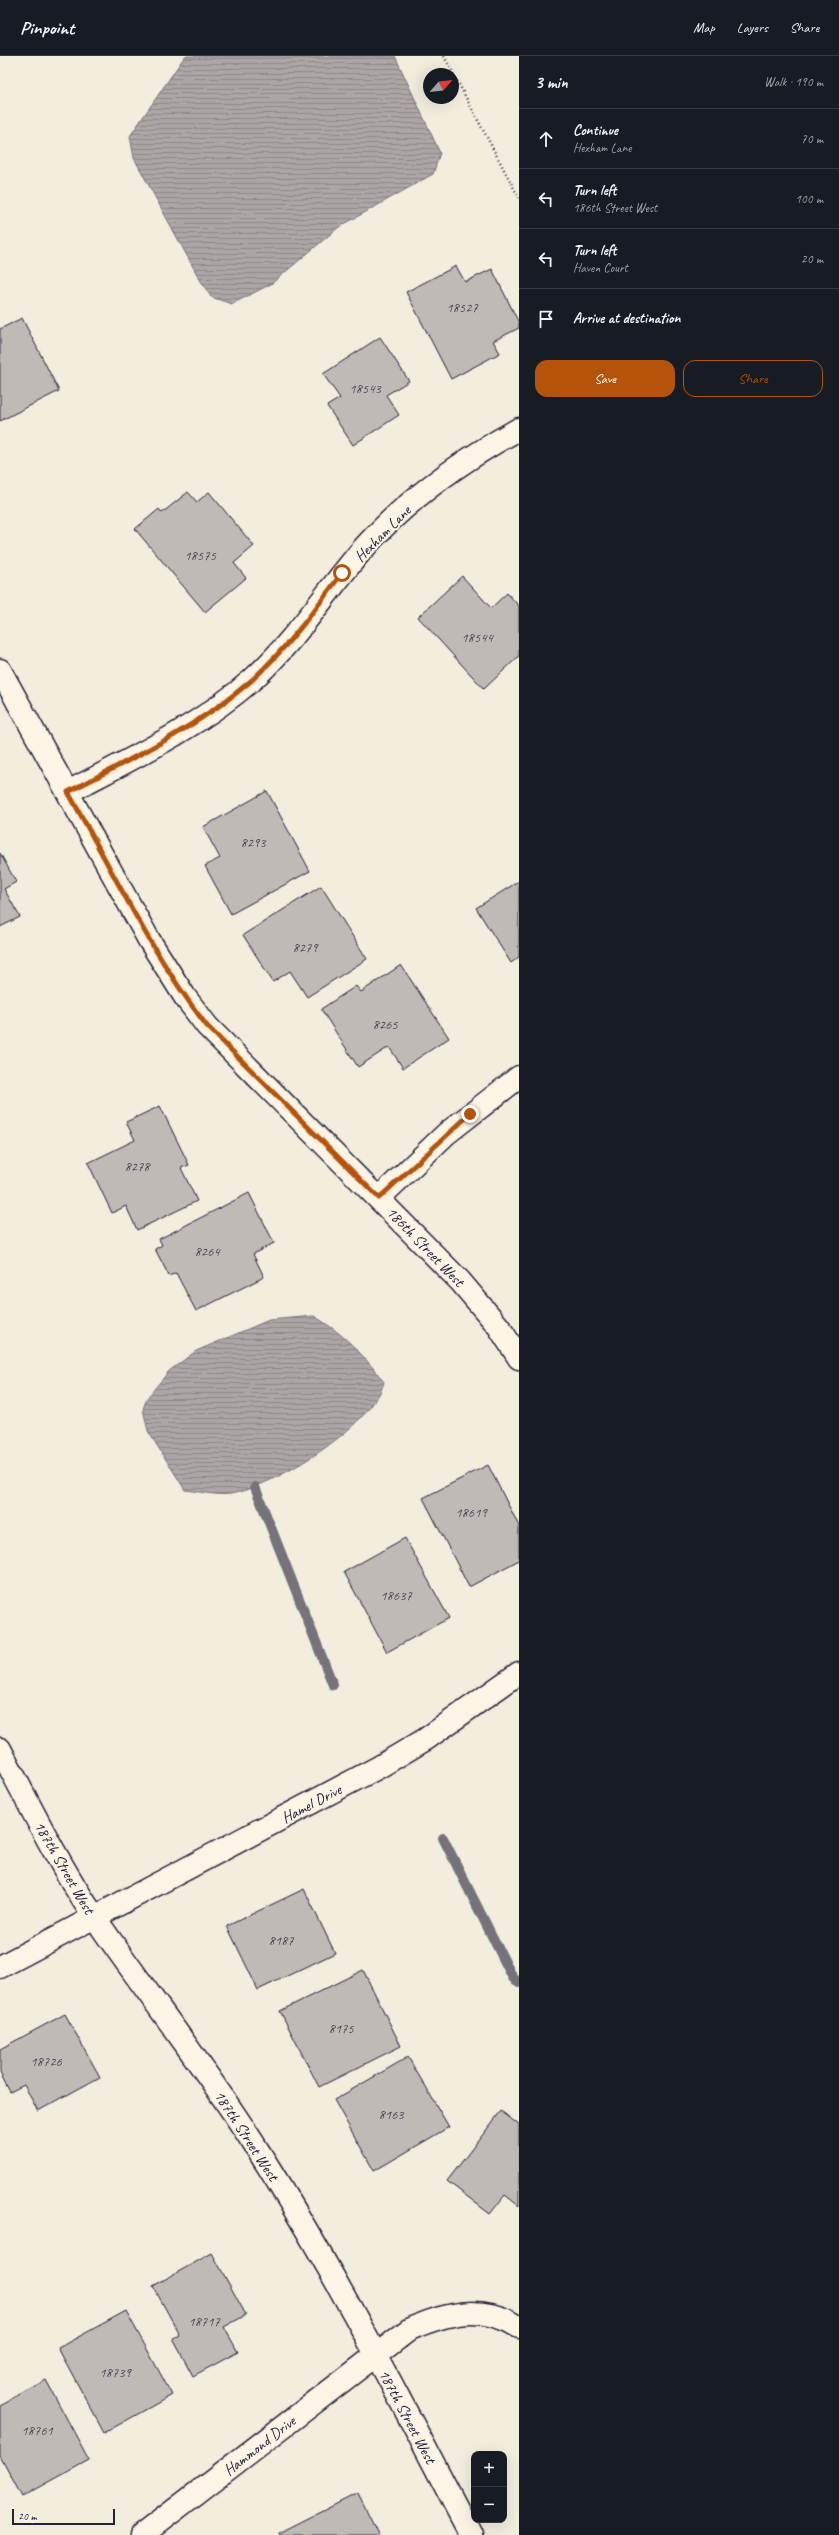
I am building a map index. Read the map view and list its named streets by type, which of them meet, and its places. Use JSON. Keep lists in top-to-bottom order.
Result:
{
  "streets": {
    "street": [
      "Hexham Lane",
      "186th Street West",
      "Hamel Drive",
      "187th Street West",
      "Hammond Drive"
    ]
  },
  "crossings": [
    ["Hexham Lane", "186th Street West"],
    ["Hamel Drive", "187th Street West"],
    ["187th Street West", "Hammond Drive"]
  ],
  "house_numbers": [
    "18527",
    "18543",
    "18575",
    "18544",
    "8293",
    "8279",
    "8265",
    "8278",
    "8264",
    "18619",
    "18637",
    "8187",
    "8175",
    "18726",
    "8163",
    "18717",
    "18739",
    "18761"
  ],
  "scale_bar": "20 m",
  "north": "top right",
  "page": {
    "header": "Pinpoint",
    "nav": ["Map", "Layers", "Share"],
    "heading": ["3 min", "Walk · 190 m"],
    "list": [
      ["Continue", "Hexham Lane", "70 m"],
      ["Turn left", "186th Street West", "100 m"],
      ["Turn left", "Haven Court", "20 m"],
      "Arrive at destination"
    ],
    "buttons": ["Save", "Share"],
    "map_buttons": ["+", "−"],
    "scale": "20 m"
  }
}
